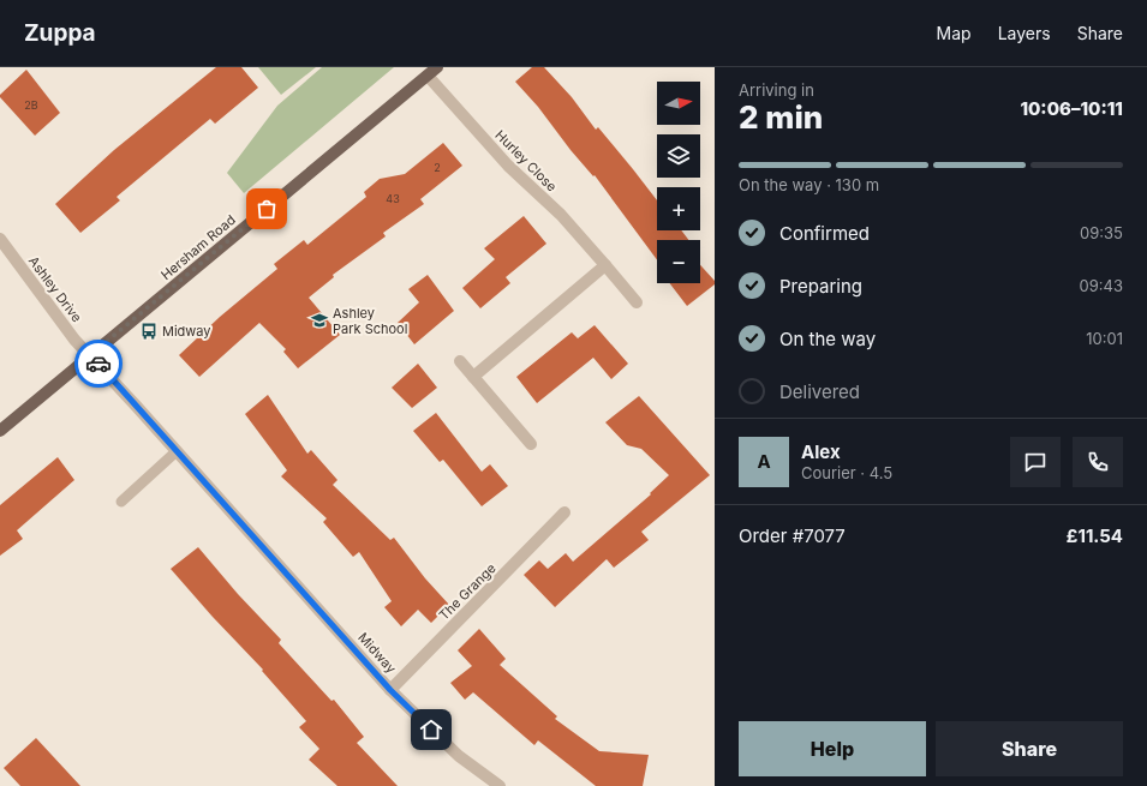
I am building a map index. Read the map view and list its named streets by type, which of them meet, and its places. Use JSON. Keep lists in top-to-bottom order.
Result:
{
  "streets": {
    "main road": ["Hersham Road"],
    "street": [
      "Hurley Close",
      "Ashley Drive",
      "The Grange",
      "Midway"
    ]
  },
  "crossings": [
    ["Hurley Close", "Hersham Road"],
    ["Hersham Road", "Ashley Drive"],
    ["Hersham Road", "Midway"],
    ["Ashley Drive", "Midway"],
    ["The Grange", "Midway"]
  ],
  "places": {
    "school or university": ["Ashley Park School"],
    "bus stop": ["Midway"]
  },
  "house_numbers": ["2B", "2", "43"],
  "north": "right",
  "page": {
    "header": "Zuppa",
    "nav": ["Map", "Layers", "Share"],
    "heading": ["2 min", "Arriving in", "10:06–10:11"],
    "panel": [
      "Alex",
      "Courier · 4.5",
      "Order #7077",
      "£11.54"
    ],
    "map_buttons": ["+", "−"],
    "bar": "On the way · 130 m",
    "list": [
      ["Confirmed", "09:35"],
      ["Preparing", "09:43"],
      ["On the way", "10:01"],
      "Delivered"
    ],
    "round": "A",
    "buttons": ["Help", "Share"]
  }
}
